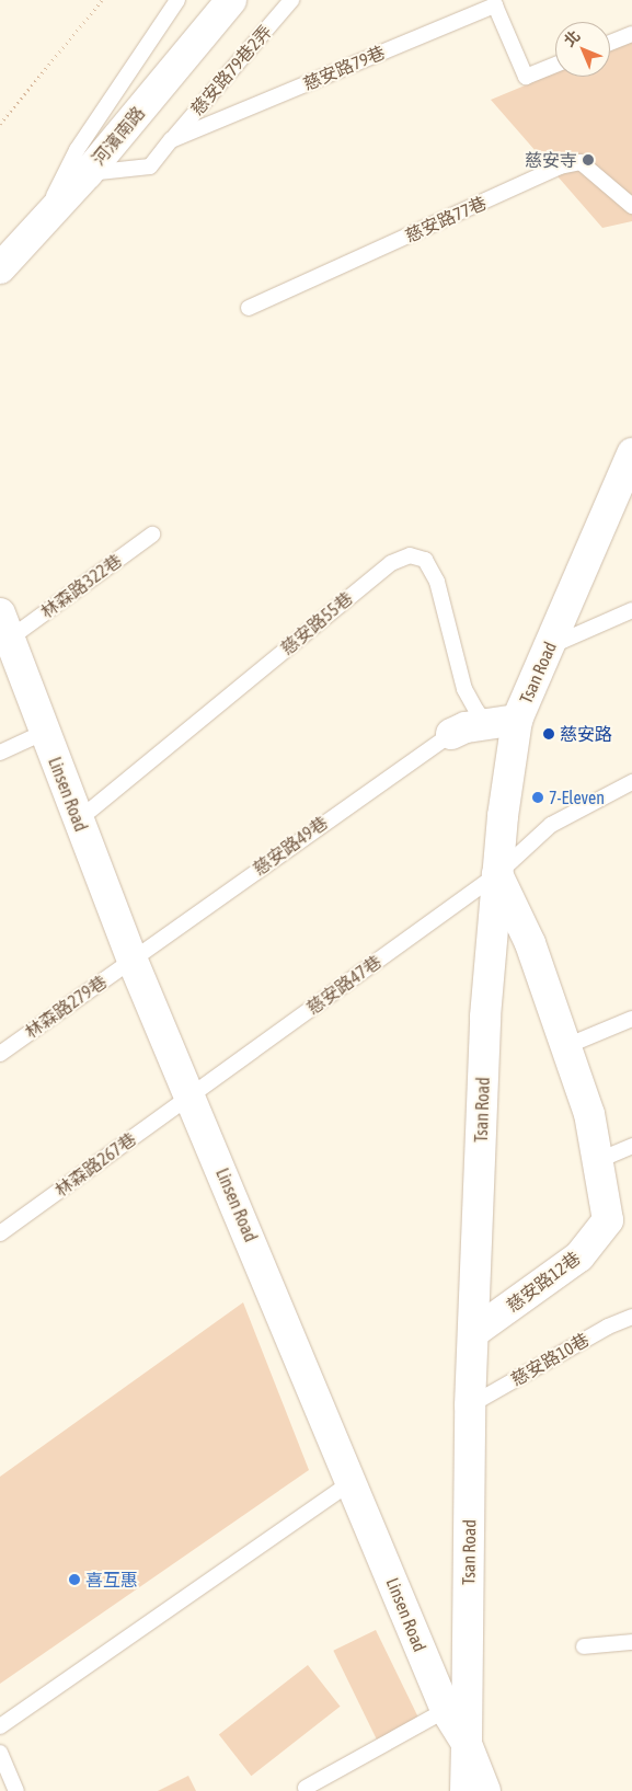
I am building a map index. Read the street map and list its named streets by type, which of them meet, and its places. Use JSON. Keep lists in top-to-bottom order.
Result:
{
  "streets": {
    "street": [
      "河濱南路",
      "Tsan Road",
      "Linsen Road",
      "慈安路12巷"
    ],
    "lane": [
      "慈安路79巷",
      "慈安路79巷2弄",
      "慈安路77巷",
      "林森路322巷",
      "慈安路55巷",
      "慈安路49巷",
      "慈安路47巷",
      "林森路279巷",
      "林森路267巷",
      "慈安路10巷"
    ]
  },
  "crossings": [
    ["慈安路79巷", "慈安路79巷2弄"],
    ["慈安路79巷", "河濱南路"],
    ["林森路322巷", "Linsen Road"],
    ["慈安路55巷", "Linsen Road"],
    ["Tsan Road", "Linsen Road"],
    ["Tsan Road", "慈安路47巷"],
    ["Tsan Road", "慈安路12巷"],
    ["Tsan Road", "慈安路10巷"],
    ["Linsen Road", "慈安路49巷"],
    ["Linsen Road", "慈安路47巷"],
    ["Linsen Road", "林森路279巷"],
    ["Linsen Road", "林森路267巷"],
    ["慈安路49巷", "林森路279巷"],
    ["慈安路47巷", "林森路267巷"],
    ["慈安路47巷", "慈安路12巷"]
  ],
  "places": [
    "慈安寺",
    "慈安路",
    "7-Eleven",
    "喜互惠"
  ],
  "north": "top left"
}
